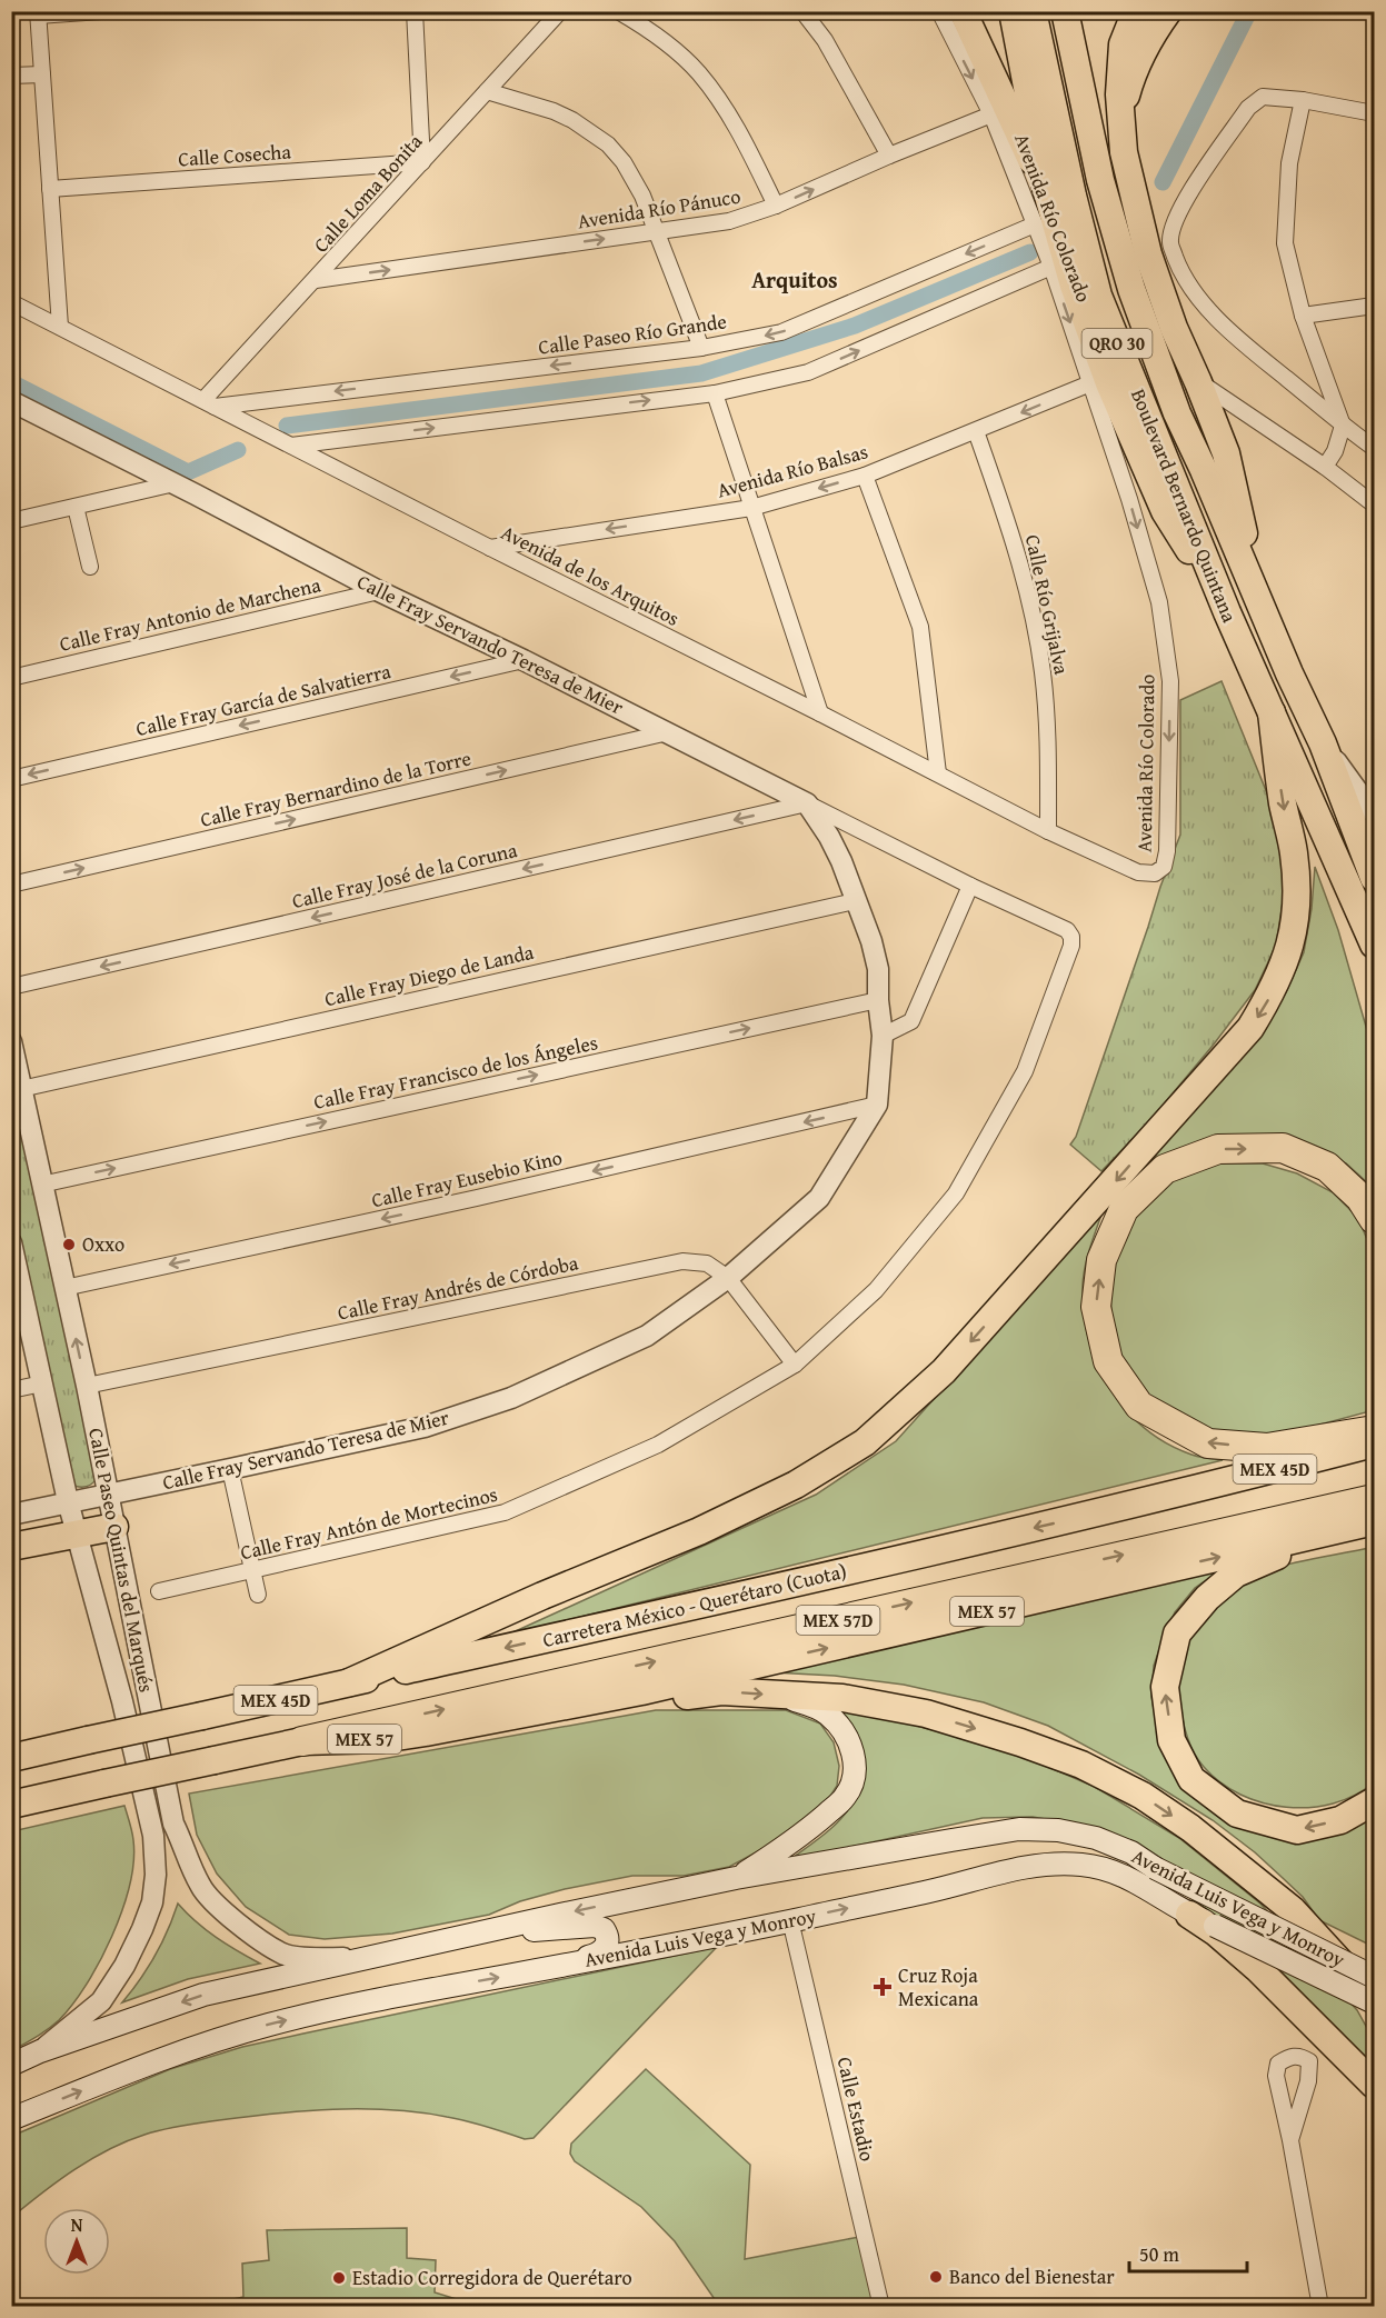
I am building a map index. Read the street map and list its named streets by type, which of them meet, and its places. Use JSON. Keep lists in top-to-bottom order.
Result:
{
  "streets": {
    "highway": [
      "QRO 30",
      "Boulevard Bernardo Quintana",
      "MEX 45D",
      "Carretera México - Querétaro (Cuota)",
      "MEX 57",
      "MEX 57D"
    ],
    "main road": ["Avenida Luis Vega y Monroy"],
    "street": [
      "Calle Cosecha",
      "Calle Loma Bonita",
      "Avenida Río Pánuco",
      "Avenida Río Colorado",
      "Calle Paseo Río Grande",
      "Avenida Río Balsas",
      "Avenida de los Arquitos",
      "Calle Río Grijalva",
      "Calle Fray Antonio de Marchena",
      "Calle Fray Servando Teresa de Mier",
      "Calle Fray García de Salvatierra",
      "Calle Fray Bernardino de la Torre",
      "Calle Fray José de la Coruna",
      "Calle Fray Diego de Landa",
      "Calle Fray Francisco de los Ángeles",
      "Calle Fray Eusebio Kino",
      "Calle Fray Andrés de Córdoba",
      "Calle Fray Antón de Mortecinos",
      "Calle Paseo Quintas del Marqués",
      "Calle Estadio"
    ]
  },
  "crossings": [
    ["Calle Cosecha", "Calle Loma Bonita"],
    ["Calle Loma Bonita", "Avenida Río Pánuco"],
    ["Calle Loma Bonita", "Calle Paseo Río Grande"],
    ["Calle Loma Bonita", "Avenida de los Arquitos"],
    ["Avenida Río Pánuco", "Avenida Río Colorado"],
    ["Avenida Río Colorado", "Calle Paseo Río Grande"],
    ["Avenida Río Colorado", "Avenida Río Balsas"],
    ["Avenida Río Colorado", "Avenida de los Arquitos"],
    ["Calle Paseo Río Grande", "Avenida de los Arquitos"],
    ["Avenida Río Balsas", "Avenida de los Arquitos"],
    ["Avenida Río Balsas", "Calle Río Grijalva"],
    ["Avenida de los Arquitos", "Calle Río Grijalva"],
    ["Calle Fray Antonio de Marchena", "Calle Fray Servando Teresa de Mier"],
    ["Calle Fray Servando Teresa de Mier", "Calle Fray García de Salvatierra"],
    ["Calle Fray Servando Teresa de Mier", "Calle Fray Bernardino de la Torre"],
    ["Calle Fray Servando Teresa de Mier", "Calle Fray José de la Coruna"],
    ["Calle Fray Servando Teresa de Mier", "Calle Fray Diego de Landa"],
    ["Calle Fray Servando Teresa de Mier", "Calle Fray Francisco de los Ángeles"],
    ["Calle Fray Servando Teresa de Mier", "Calle Fray Eusebio Kino"],
    ["Calle Fray Servando Teresa de Mier", "Calle Fray Andrés de Córdoba"],
    ["Calle Fray Servando Teresa de Mier", "Calle Fray Antón de Mortecinos"],
    ["Calle Fray Servando Teresa de Mier", "Calle Paseo Quintas del Marqués"],
    ["Calle Fray Diego de Landa", "Calle Paseo Quintas del Marqués"],
    ["Calle Fray Francisco de los Ángeles", "Calle Paseo Quintas del Marqués"],
    ["Calle Fray Eusebio Kino", "Calle Paseo Quintas del Marqués"],
    ["Calle Fray Andrés de Córdoba", "Calle Fray Antón de Mortecinos"],
    ["Calle Fray Andrés de Córdoba", "Calle Paseo Quintas del Marqués"],
    ["MEX 45D", "MEX 57"],
    ["MEX 45D", "MEX 57D"],
    ["Calle Paseo Quintas del Marqués", "Avenida Luis Vega y Monroy"],
    ["MEX 57", "MEX 57D"],
    ["Avenida Luis Vega y Monroy", "Calle Estadio"]
  ],
  "one_way": [
    "Avenida Río Pánuco",
    "Avenida Río Colorado",
    "Calle Fray García de Salvatierra",
    "Calle Fray Bernardino de la Torre",
    "Calle Fray José de la Coruna",
    "Calle Fray Francisco de los Ángeles",
    "Calle Fray Eusebio Kino"
  ],
  "districts": ["Arquitos"],
  "places": {
    "other": ["Oxxo", "Banco del Bienestar", "Estadio Corregidora de Querétaro"],
    "health": ["Cruz Roja Mexicana"]
  },
  "scale_bar": "50 m",
  "north": "top"
}
